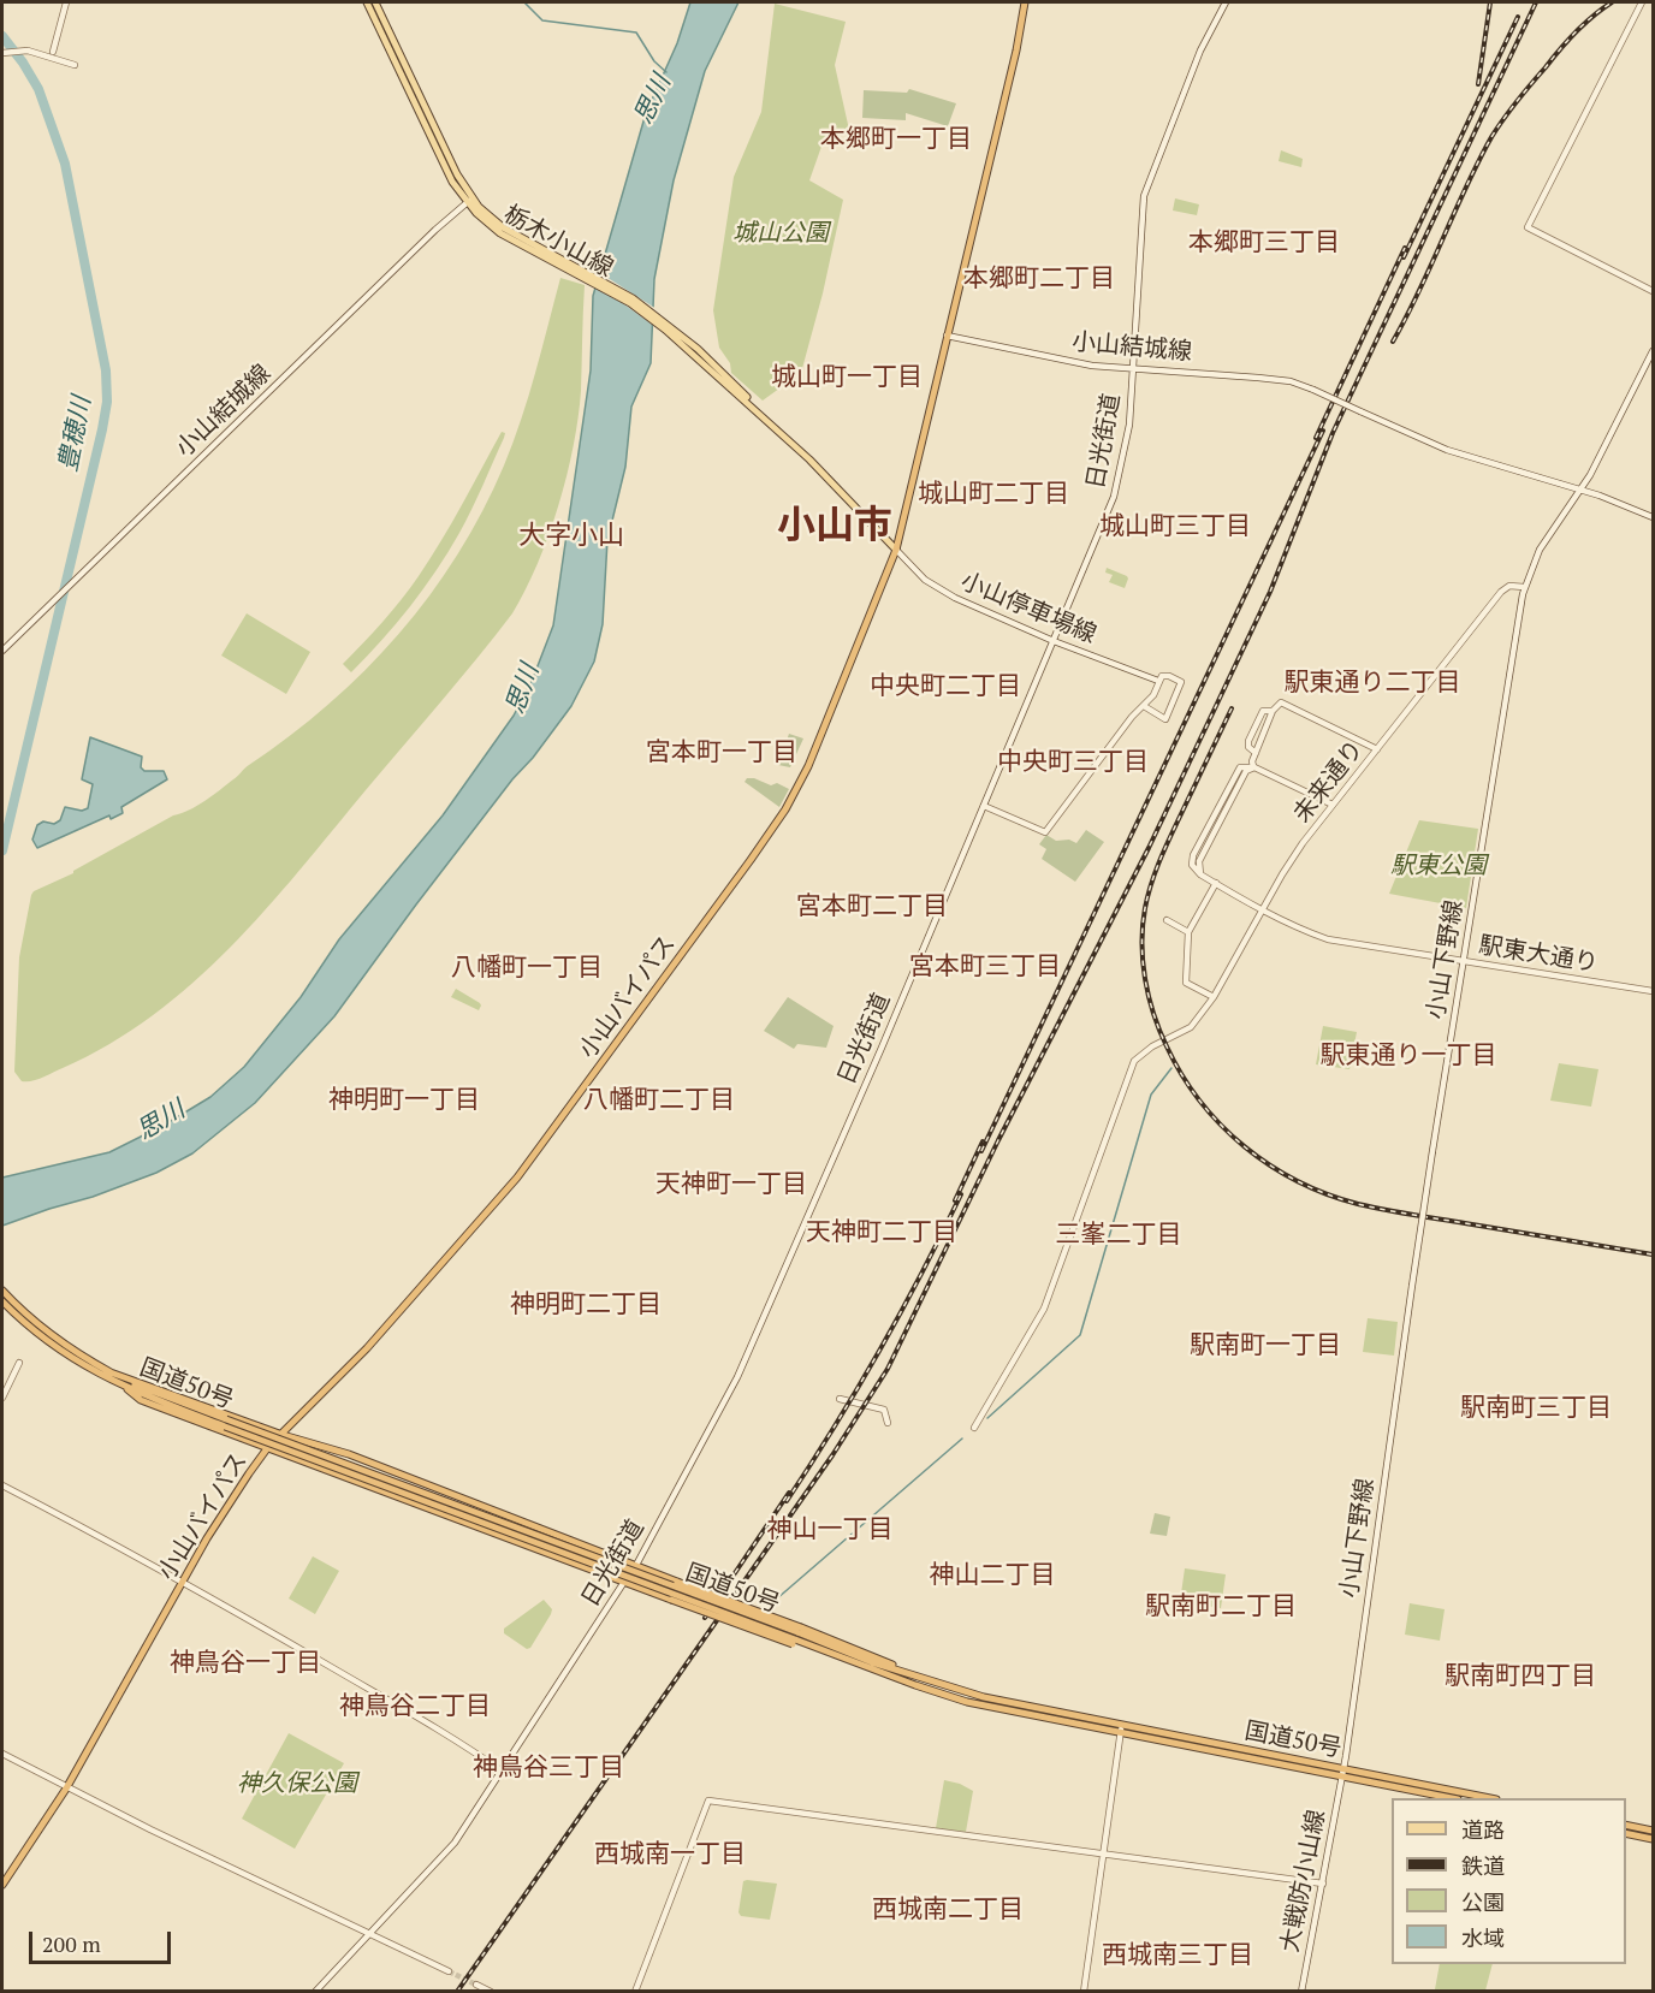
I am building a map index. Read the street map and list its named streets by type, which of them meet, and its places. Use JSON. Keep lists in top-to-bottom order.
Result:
{
  "streets": {
    "highway": ["小山バイパス", "国道50号"],
    "main road": [
      "栃木小山線",
      "小山結城線",
      "日光街道",
      "小山停車場線",
      "未来通り",
      "駅東大通り",
      "小山下野線",
      "大戦防小山線"
    ]
  },
  "crossings": [
    ["栃木小山線", "小山結城線"],
    ["栃木小山線", "小山停車場線"],
    ["栃木小山線", "小山バイパス"],
    ["小山結城線", "日光街道"],
    ["小山結城線", "小山下野線"],
    ["小山結城線", "小山バイパス"],
    ["日光街道", "小山停車場線"],
    ["小山停車場線", "小山バイパス"],
    ["未来通り", "駅東大通り"],
    ["未来通り", "小山下野線"],
    ["駅東大通り", "小山下野線"],
    ["小山下野線", "国道50号"],
    ["小山下野線", "大戦防小山線"],
    ["国道50号", "大戦防小山線"]
  ],
  "districts": [
    "本郷町一丁目",
    "本郷町三丁目",
    "本郷町二丁目",
    "城山町一丁目",
    "城山町二丁目",
    "小山市",
    "城山町三丁目",
    "大字小山",
    "駅東通り二丁目",
    "中央町二丁目",
    "宮本町一丁目",
    "中央町三丁目",
    "宮本町二丁目",
    "宮本町三丁目",
    "八幡町一丁目",
    "駅東通り一丁目",
    "神明町一丁目",
    "八幡町二丁目",
    "天神町一丁目",
    "天神町二丁目",
    "三峯二丁目",
    "神明町二丁目",
    "駅南町一丁目",
    "駅南町三丁目",
    "神山一丁目",
    "神山二丁目",
    "駅南町二丁目",
    "神鳥谷一丁目",
    "駅南町四丁目",
    "神鳥谷二丁目",
    "神鳥谷三丁目",
    "西城南一丁目",
    "西城南二丁目",
    "西城南三丁目"
  ],
  "water": ["思川", "豊穂川"],
  "parks": ["城山公園", "駅東公園", "神久保公園"],
  "legend": [
    "道路",
    "鉄道",
    "公園",
    "水域"
  ],
  "scale_bar": "200 m"
}
